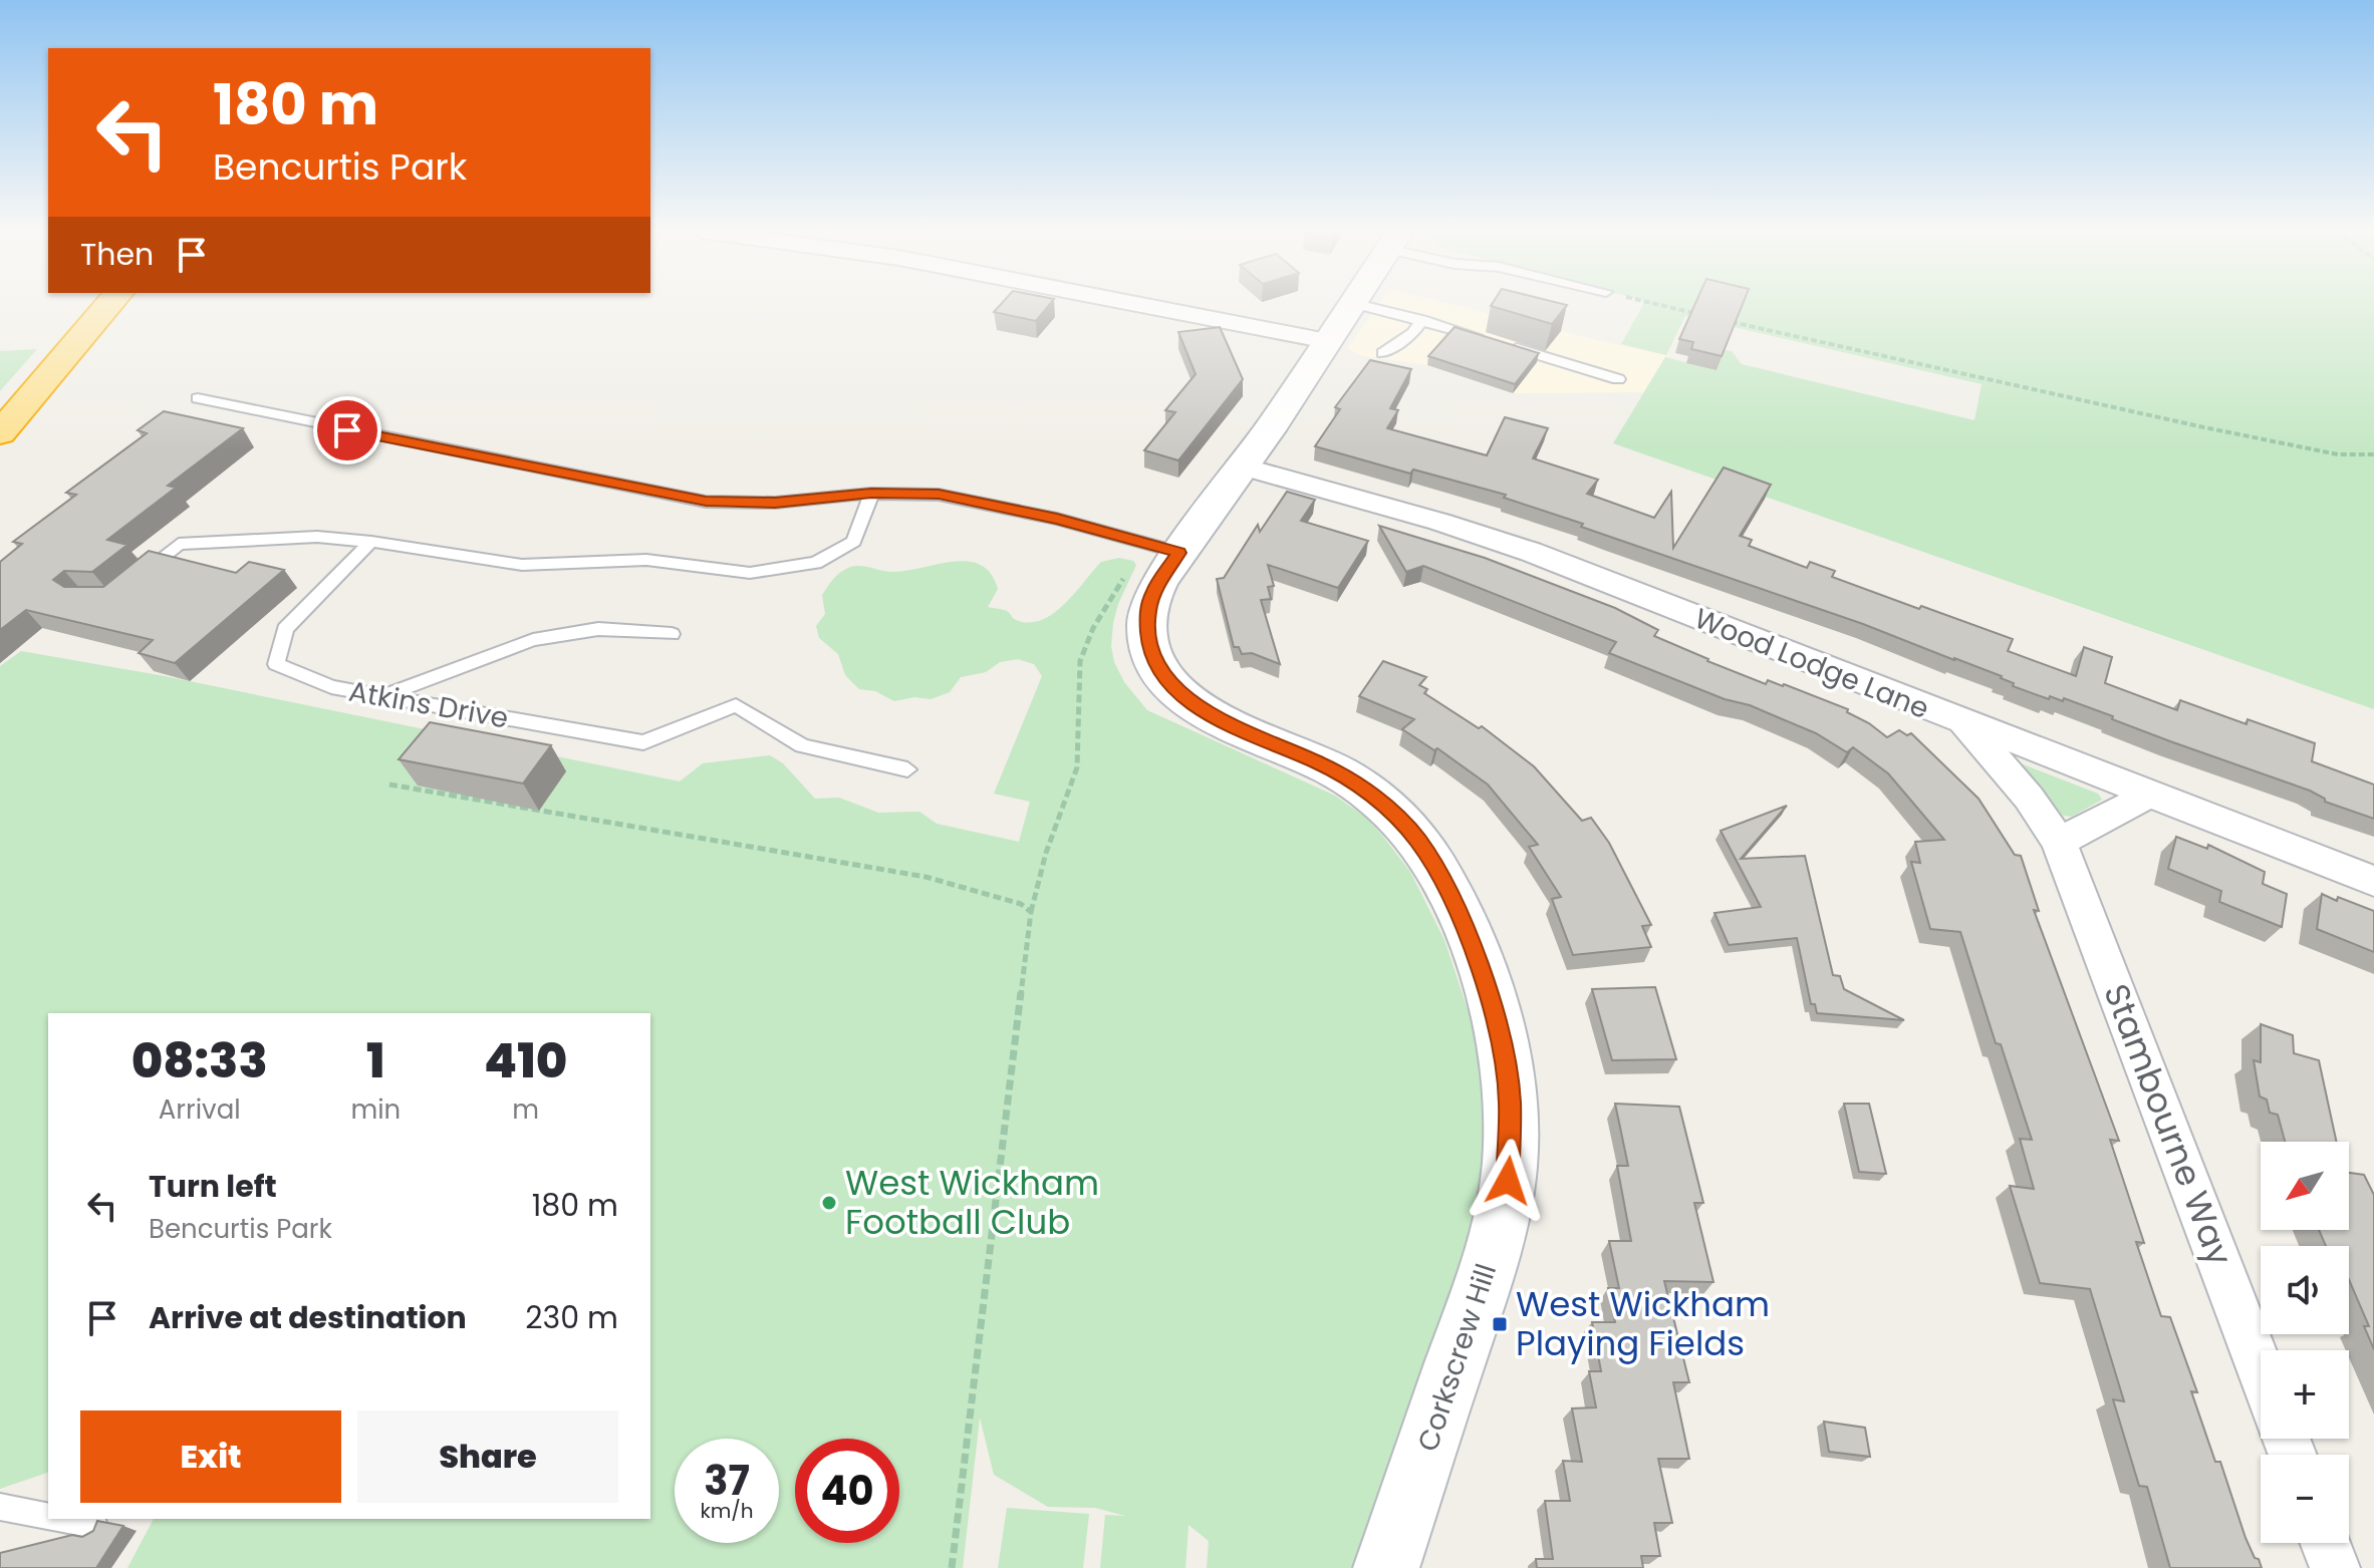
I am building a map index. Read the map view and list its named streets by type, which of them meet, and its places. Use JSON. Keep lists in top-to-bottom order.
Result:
{
  "streets": {
    "street": ["Wood Lodge Lane", "Stambourne Way", "Corkscrew Hill"],
    "lane": ["Atkins Drive"]
  },
  "crossings": [
    ["Wood Lodge Lane", "Stambourne Way"],
    ["Wood Lodge Lane", "Corkscrew Hill"]
  ],
  "places": {
    "other": ["West Wickham Football Club"],
    "transit": ["West Wickham Playing Fields"]
  },
  "north": "bottom left",
  "page": {
    "turn": ["180 m", "Bencurtis Park"],
    "then": "Then",
    "eta": [
      "08:33",
      "Arrival",
      "1",
      "min",
      "410",
      "m"
    ],
    "map_buttons": ["+", "−"],
    "list": [
      {
        "name": "Turn left",
        "note": "Bencurtis Park",
        "value": "180 m"
      },
      {
        "name": "Arrive at destination",
        "value": "230 m"
      }
    ],
    "buttons": ["Exit", "Share"],
    "speed": "37 km/h",
    "limit": "40"
  }
}
